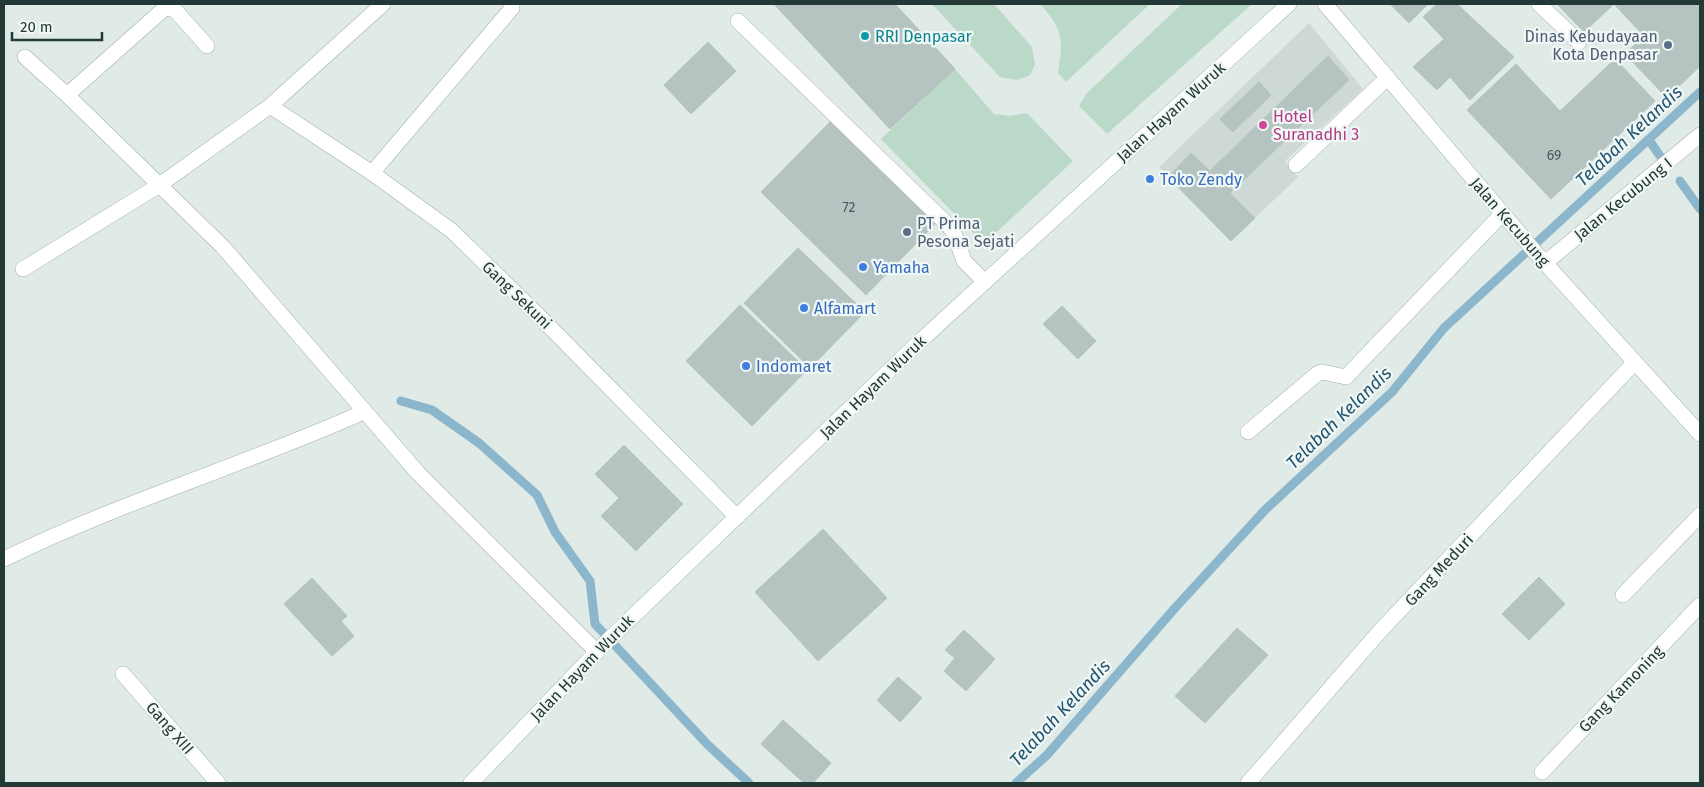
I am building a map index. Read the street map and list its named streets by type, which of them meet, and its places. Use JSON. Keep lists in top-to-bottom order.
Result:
{
  "streets": {
    "street": [
      "Jalan Hayam Wuruk",
      "Jalan Kecubung I",
      "Jalan Kecubung",
      "Gang Sekuni",
      "Gang Meduri",
      "Gang Kamoning",
      "Gang XIII"
    ]
  },
  "crossings": [
    ["Jalan Hayam Wuruk", "Gang Sekuni"],
    ["Jalan Kecubung I", "Jalan Kecubung"],
    ["Jalan Kecubung", "Gang Meduri"]
  ],
  "water": ["Telabah Kelandis"],
  "places": [
    "RRI Denpasar",
    "Dinas Kebudayaan Kota Denpasar",
    "Hotel Suranadhi 3",
    "Toko Zendy",
    "PT Prima Pesona Sejati",
    "Yamaha",
    "Alfamart",
    "Indomaret"
  ],
  "house_numbers": ["69", "72"],
  "scale_bar": "20 m"
}
